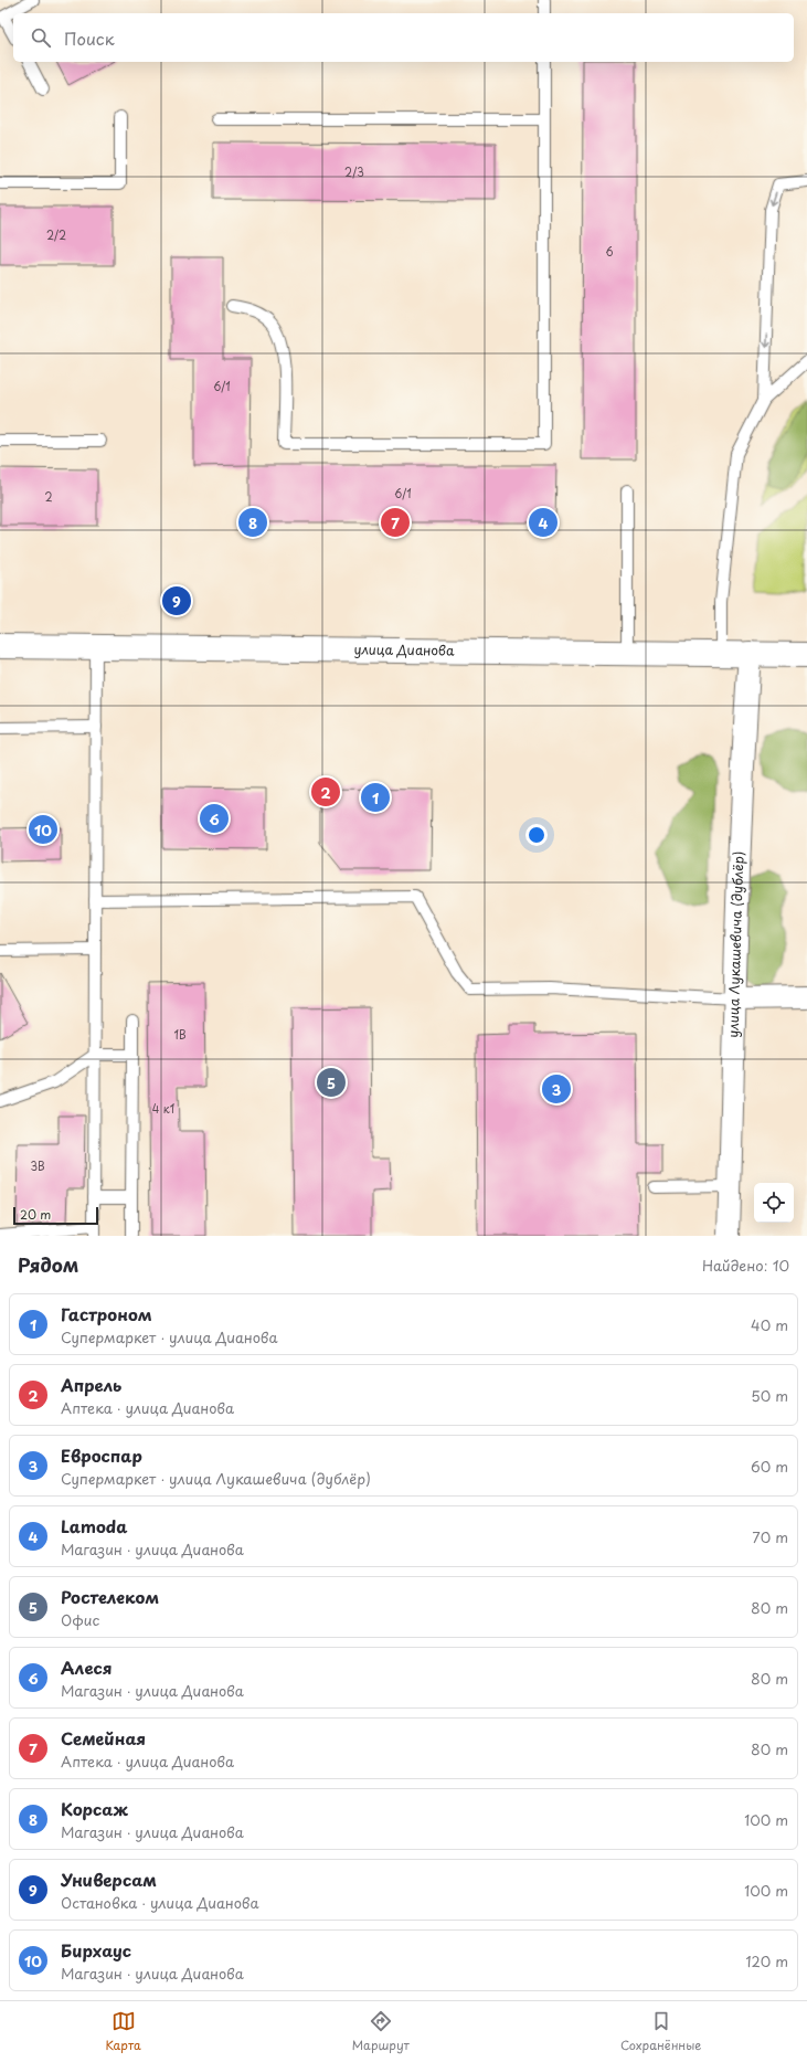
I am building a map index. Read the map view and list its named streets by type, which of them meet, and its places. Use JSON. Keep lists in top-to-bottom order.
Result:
{
  "streets": {
    "main road": ["улица Дианова"],
    "street": ["улица Лукашевича (дублёр)"]
  },
  "crossings": [
    ["улица Дианова", "улица Лукашевича (дублёр)"]
  ],
  "house_numbers": [
    "2/3",
    "2/2",
    "6",
    "6/1",
    "6/1",
    "2",
    "1В",
    "4 к1",
    "3В"
  ],
  "scale_bar": "20 m",
  "page": {
    "search": "Поиск",
    "pins": [
      "4",
      "7",
      "8",
      "9",
      "2",
      "1",
      "6",
      "10",
      "5",
      "3"
    ],
    "scale": "20 m",
    "heading": ["Рядом", "Найдено: 10"],
    "list": [
      {
        "mark": "1",
        "name": "Гастроном",
        "note": "Супермаркет · улица Дианова",
        "value": "40 m"
      },
      {
        "mark": "2",
        "name": "Апрель",
        "note": "Аптека · улица Дианова",
        "value": "50 m"
      },
      {
        "mark": "3",
        "name": "Евроспар",
        "note": "Супермаркет · улица Лукашевича (дублёр)",
        "value": "60 m"
      },
      {
        "mark": "4",
        "name": "Lamoda",
        "note": "Магазин · улица Дианова",
        "value": "70 m"
      },
      {
        "mark": "5",
        "name": "Ростелеком",
        "note": "Офис",
        "value": "80 m"
      },
      {
        "mark": "6",
        "name": "Алеся",
        "note": "Магазин · улица Дианова",
        "value": "80 m"
      },
      {
        "mark": "7",
        "name": "Семейная",
        "note": "Аптека · улица Дианова",
        "value": "80 m"
      },
      {
        "mark": "8",
        "name": "Корсаж",
        "note": "Магазин · улица Дианова",
        "value": "100 m"
      },
      {
        "mark": "9",
        "name": "Универсам",
        "note": "Остановка · улица Дианова",
        "value": "100 m"
      },
      {
        "mark": "10",
        "name": "Бирхаус",
        "note": "Магазин · улица Дианова",
        "value": "120 m"
      }
    ],
    "nav": ["Карта", "Маршрут", "Сохранённые"]
  }
}
